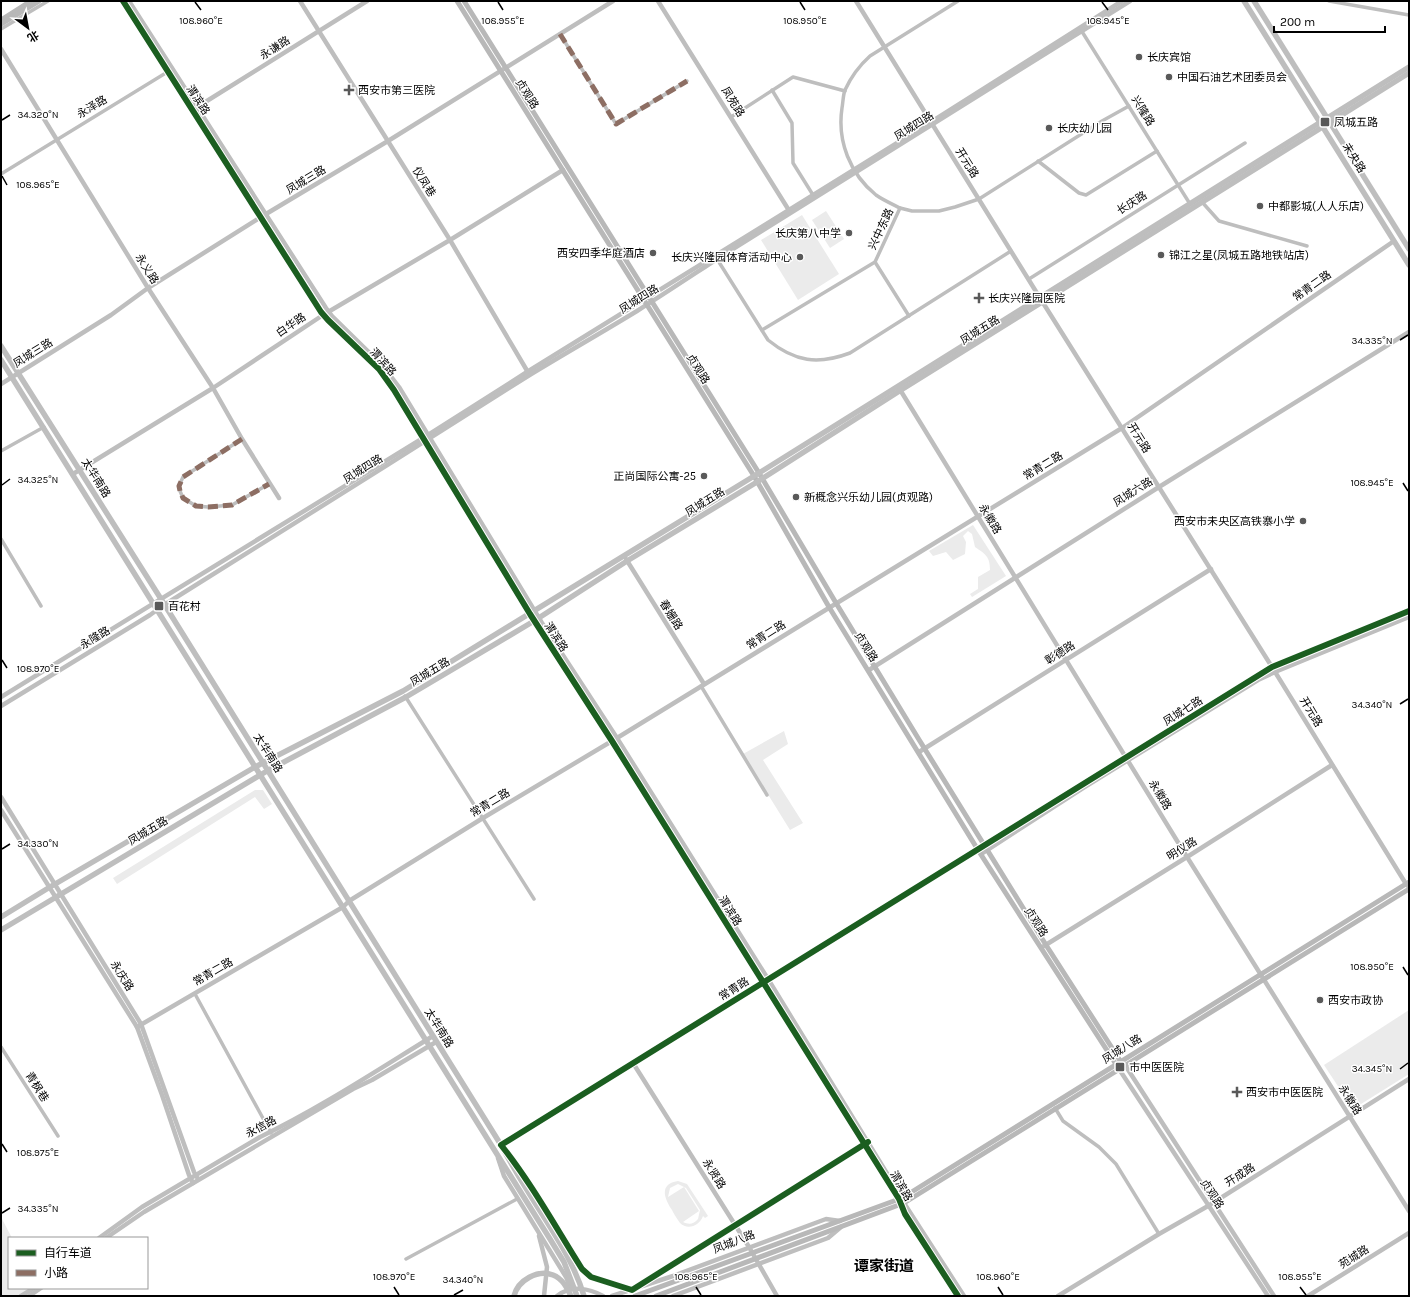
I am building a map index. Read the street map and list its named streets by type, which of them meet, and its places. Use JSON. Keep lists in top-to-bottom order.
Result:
{
  "streets": {
    "main road": [
      "贞观路",
      "未央路",
      "凤城五路",
      "太华南路",
      "凤城八路"
    ],
    "street": [
      "永谦路",
      "渭滨路",
      "凤苑路",
      "永泽路",
      "兴隆路",
      "凤城四路",
      "开元路",
      "凤城三路",
      "仪凤巷",
      "长庆路",
      "兴中东路",
      "永义路",
      "常青二路",
      "白华路",
      "凤城六路",
      "永徽路",
      "春姗路",
      "永隆路",
      "彰德路",
      "凤城七路",
      "明仪路",
      "永庆路",
      "常青路",
      "青枫巷",
      "永信路",
      "永贤路",
      "开成路",
      "苑城路"
    ]
  },
  "crossings": [
    ["永谦路", "渭滨路"],
    ["永谦路", "仪凤巷"],
    ["贞观路", "凤城四路"],
    ["贞观路", "凤城三路"],
    ["贞观路", "常青二路"],
    ["贞观路", "白华路"],
    ["贞观路", "凤城五路"],
    ["贞观路", "凤城六路"],
    ["贞观路", "彰德路"],
    ["贞观路", "凤城七路"],
    ["贞观路", "明仪路"],
    ["贞观路", "常青路"],
    ["贞观路", "凤城八路"],
    ["贞观路", "开成路"],
    ["渭滨路", "永泽路"],
    ["渭滨路", "凤城四路"],
    ["渭滨路", "凤城三路"],
    ["渭滨路", "常青二路"],
    ["渭滨路", "白华路"],
    ["渭滨路", "凤城五路"],
    ["渭滨路", "常青路"],
    ["渭滨路", "凤城八路"],
    ["凤苑路", "凤城四路"],
    ["永泽路", "永义路"],
    ["兴隆路", "凤城四路"],
    ["兴隆路", "长庆路"],
    ["兴隆路", "兴中东路"],
    ["兴隆路", "凤城五路"],
    ["凤城四路", "开元路"],
    ["凤城四路", "仪凤巷"],
    ["凤城四路", "太华南路"],
    ["凤城四路", "永隆路"],
    ["未央路", "常青二路"],
    ["未央路", "凤城五路"],
    ["开元路", "长庆路"],
    ["开元路", "兴中东路"],
    ["开元路", "常青二路"],
    ["开元路", "凤城五路"],
    ["开元路", "凤城六路"],
    ["开元路", "彰德路"],
    ["开元路", "凤城七路"],
    ["开元路", "明仪路"],
    ["开元路", "凤城八路"],
    ["凤城三路", "仪凤巷"],
    ["凤城三路", "永义路"],
    ["凤城三路", "太华南路"],
    ["仪凤巷", "白华路"],
    ["永义路", "白华路"],
    ["常青二路", "太华南路"],
    ["常青二路", "永徽路"],
    ["常青二路", "春姗路"],
    ["常青二路", "永庆路"],
    ["白华路", "太华南路"],
    ["凤城五路", "太华南路"],
    ["凤城五路", "永徽路"],
    ["凤城五路", "春姗路"],
    ["凤城五路", "永庆路"],
    ["太华南路", "永隆路"],
    ["太华南路", "常青路"],
    ["太华南路", "永信路"],
    ["凤城六路", "永徽路"],
    ["永徽路", "彰德路"],
    ["永徽路", "凤城七路"],
    ["永徽路", "明仪路"],
    ["永徽路", "凤城八路"],
    ["永徽路", "开成路"],
    ["凤城七路", "常青路"],
    ["永庆路", "永信路"],
    ["常青路", "永贤路"],
    ["凤城八路", "永贤路"]
  ],
  "districts": ["谭家街道"],
  "places": {
    "other": [
      "长庆宾馆",
      "中国石油艺术团委员会",
      "长庆幼儿园",
      "中都影城(人人乐店)",
      "长庆第八中学",
      "西安四季华庭酒店",
      "锦江之星(凤城五路地铁站店)",
      "长庆兴隆园体育活动中心",
      "正尚国际公寓-25",
      "新概念兴乐幼儿园(贞观路)",
      "西安市未央区高铁寨小学",
      "西安市政协"
    ],
    "health": ["西安市第三医院", "长庆兴隆园医院", "西安市中医医院"],
    "transit": ["凤城五路", "百花村", "市中医医院"]
  },
  "legend": ["自行车道", "小路"],
  "scale_bar": "200 m",
  "north": "bottom right",
  "coordinates": [
    "108.960°E",
    "108.955°E",
    "108.950°E",
    "108.945°E",
    "34.320°N",
    "108.965°E",
    "34.335°N",
    "34.325°N",
    "108.970°E",
    "34.340°N",
    "34.330°N",
    "34.345°N",
    "108.975°E"
  ]
}
